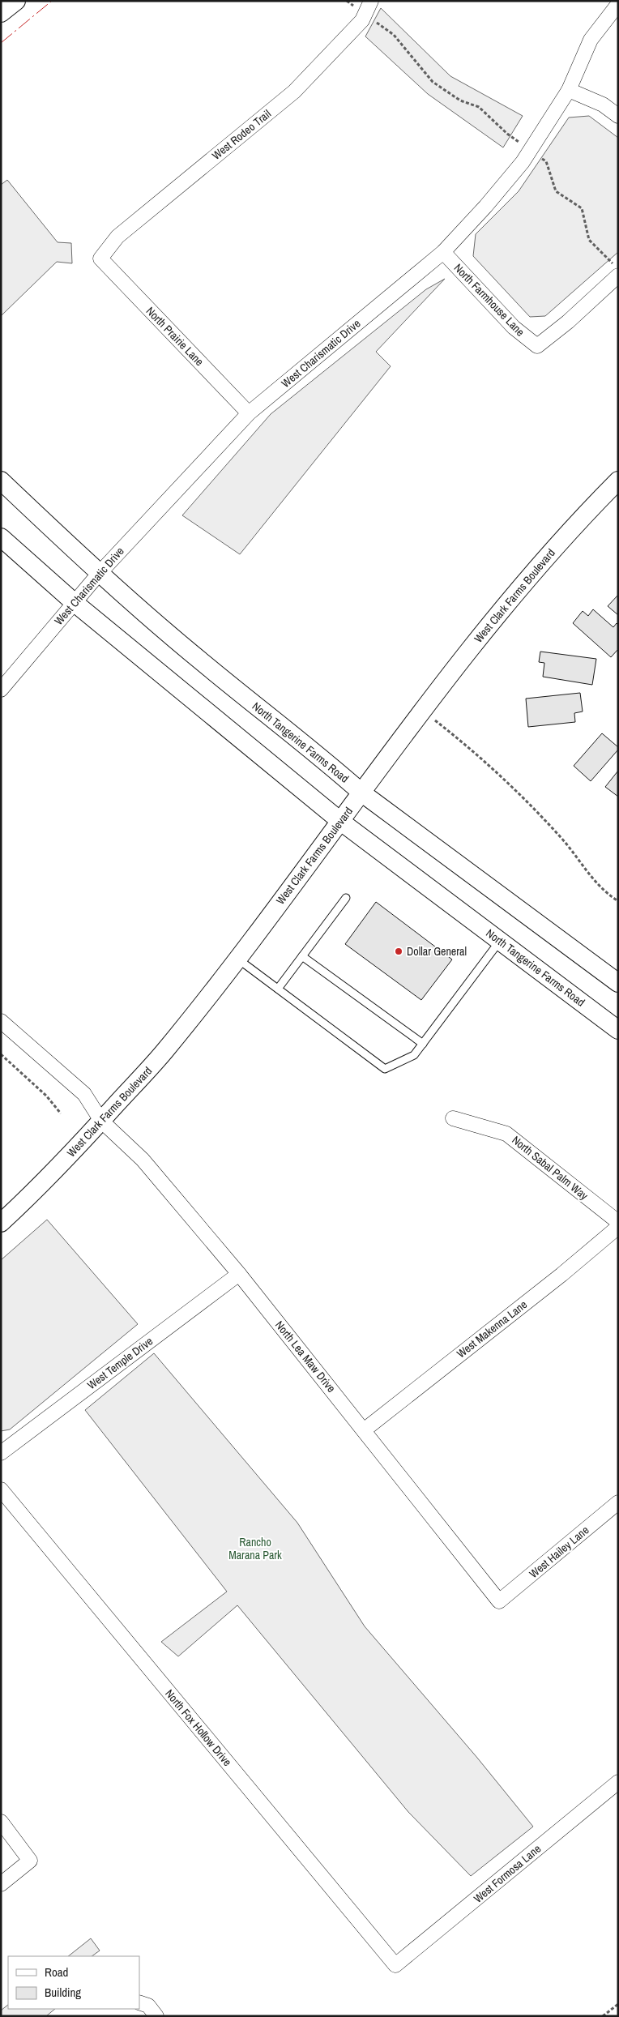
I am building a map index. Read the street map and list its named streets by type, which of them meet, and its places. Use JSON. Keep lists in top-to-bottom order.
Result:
{
  "streets": {
    "street": [
      "West Rodeo Trail",
      "North Farmhouse Lane",
      "North Prairie Lane",
      "West Charismatic Drive",
      "West Clark Farms Boulevard",
      "North Tangerine Farms Road",
      "North Sabal Palm Way",
      "West Makenna Lane",
      "North Lea Maw Drive",
      "West Temple Drive",
      "West Hailey Lane",
      "North Fox Hollow Drive",
      "West Formosa Lane"
    ]
  },
  "crossings": [
    ["West Rodeo Trail", "North Prairie Lane"],
    ["North Farmhouse Lane", "West Charismatic Drive"],
    ["North Prairie Lane", "West Charismatic Drive"],
    ["West Charismatic Drive", "North Tangerine Farms Road"],
    ["West Clark Farms Boulevard", "North Tangerine Farms Road"],
    ["West Clark Farms Boulevard", "North Lea Maw Drive"],
    ["West Makenna Lane", "North Lea Maw Drive"],
    ["North Lea Maw Drive", "West Temple Drive"],
    ["North Lea Maw Drive", "West Hailey Lane"],
    ["North Fox Hollow Drive", "West Formosa Lane"]
  ],
  "parks": ["Rancho Marana Park"],
  "places": ["Dollar General"],
  "legend": ["Road", "Building"]
}
